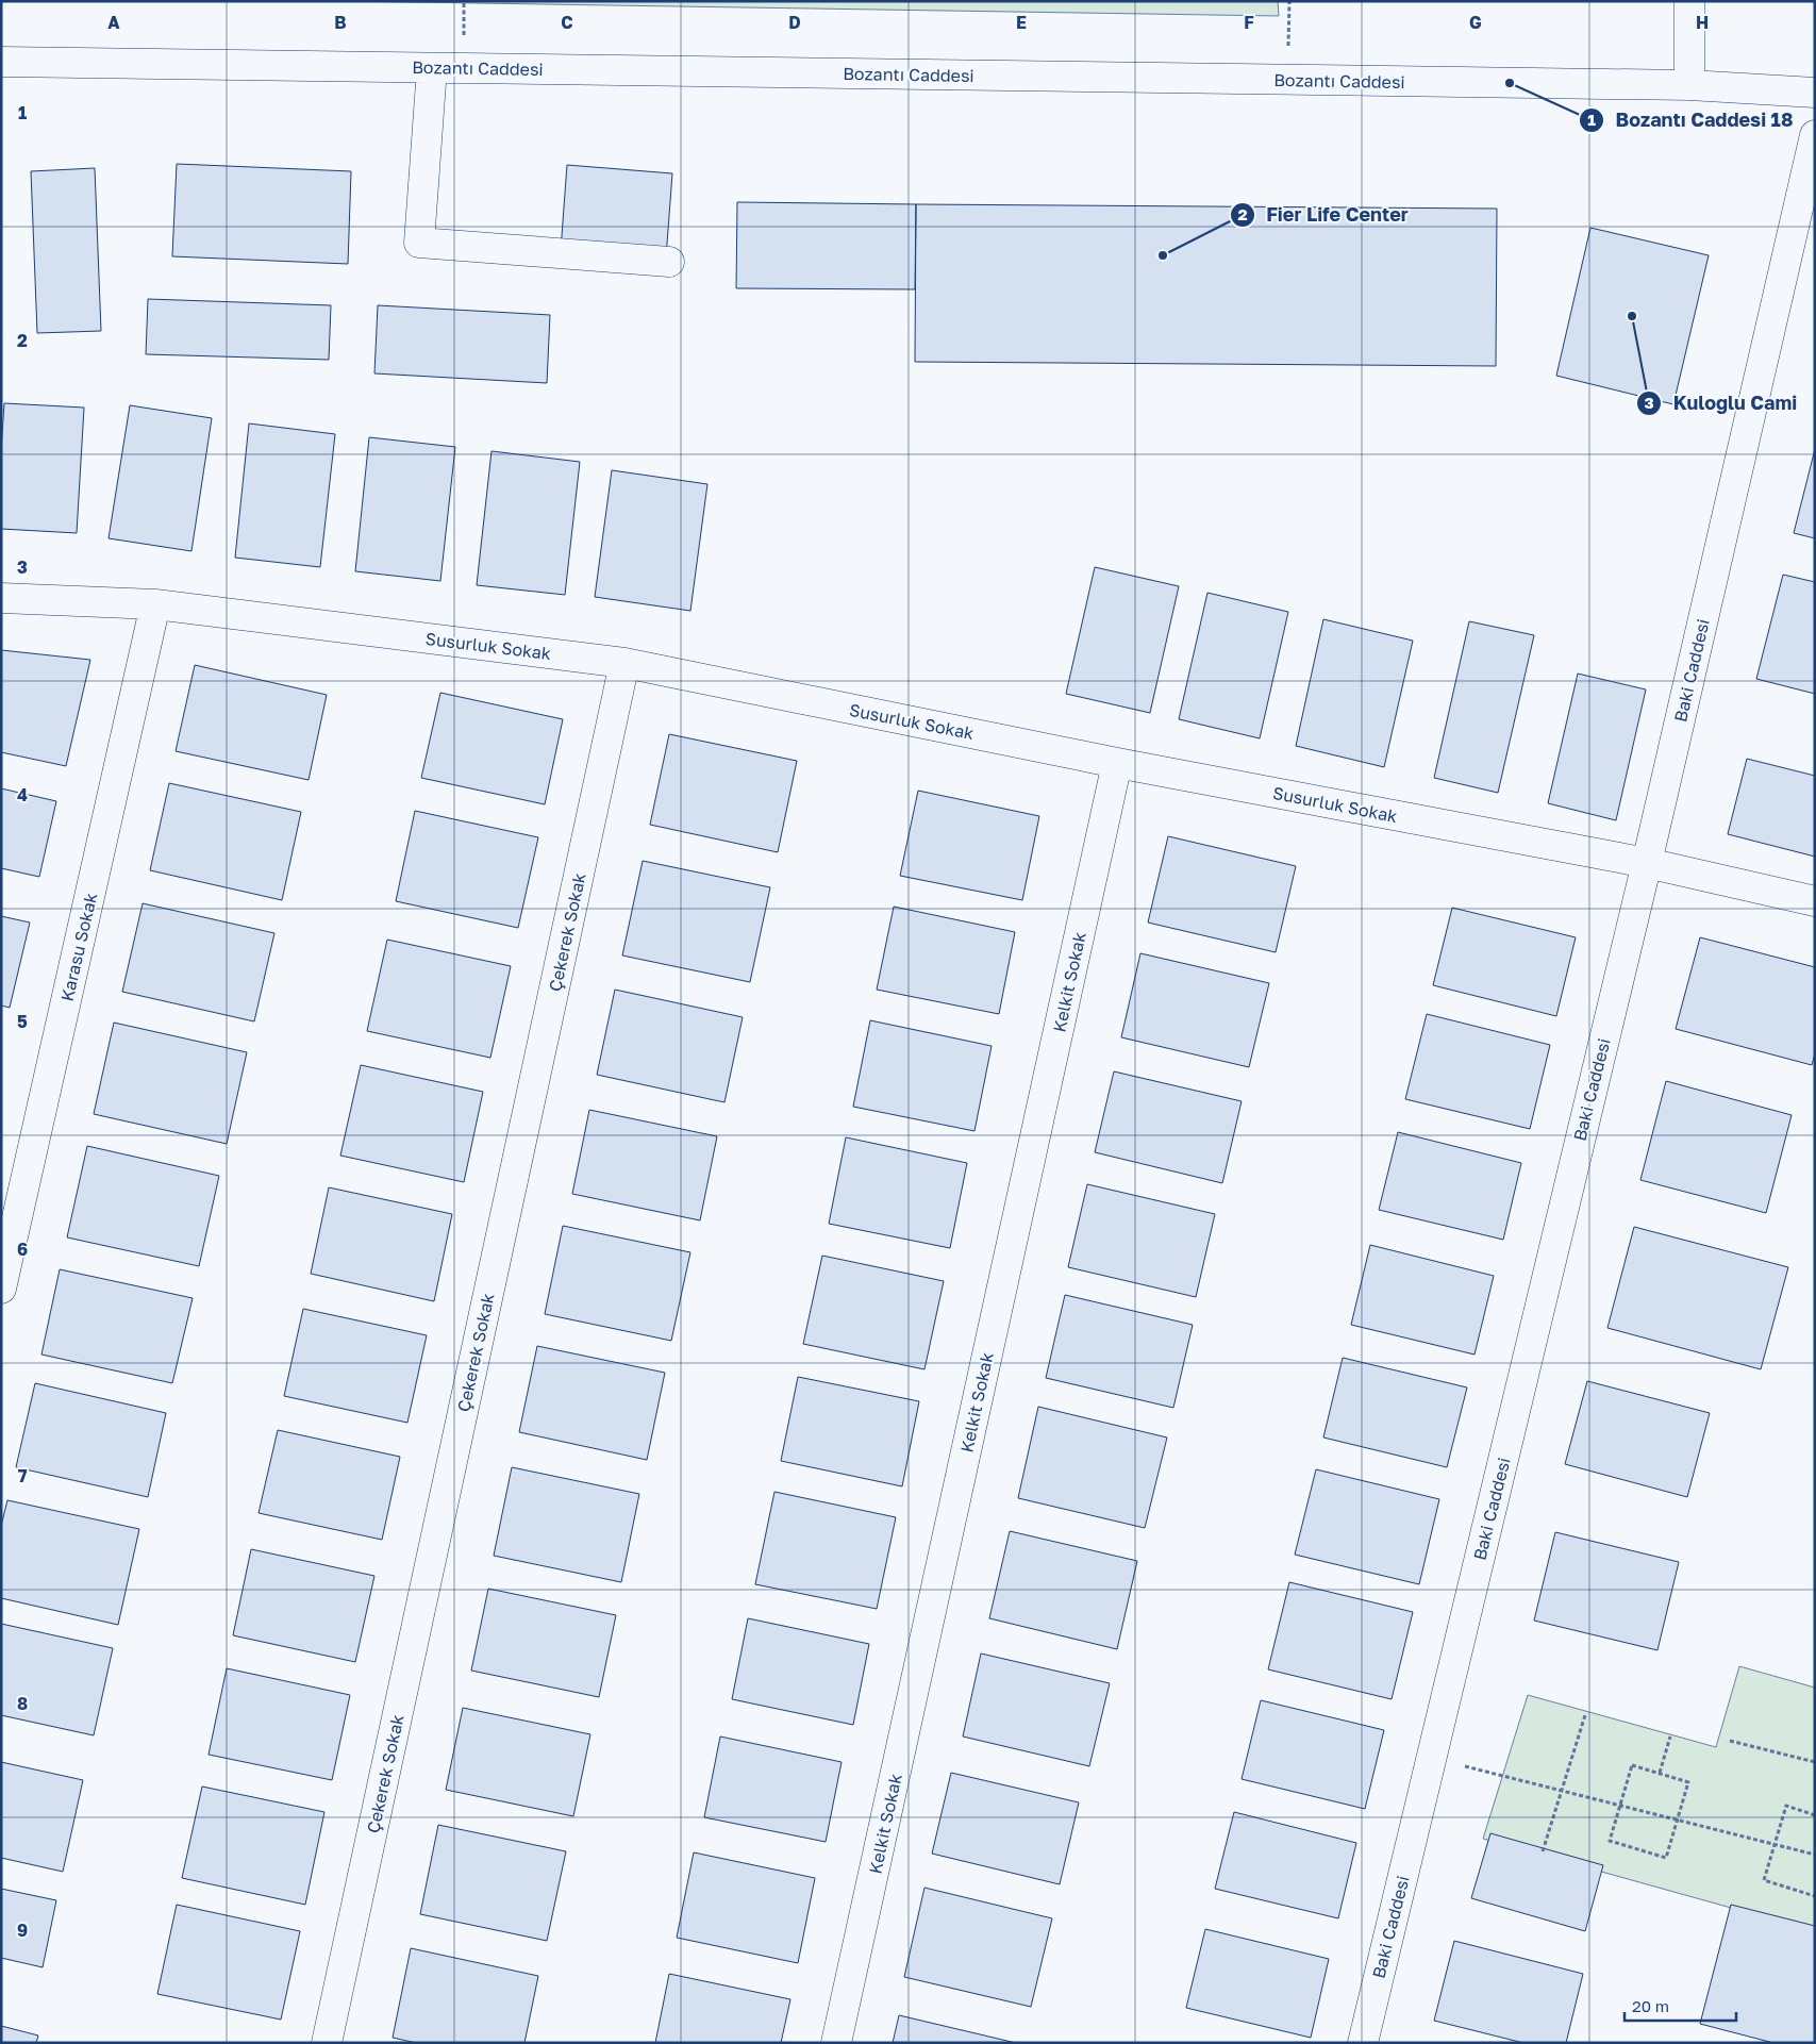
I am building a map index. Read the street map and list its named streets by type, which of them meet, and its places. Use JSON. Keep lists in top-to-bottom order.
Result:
{
  "streets": {
    "street": [
      "Bozantı Caddesi",
      "Susurluk Sokak",
      "Baki Caddesi",
      "Çekerek Sokak",
      "Karasu Sokak",
      "Kelkit Sokak"
    ]
  },
  "crossings": [
    ["Susurluk Sokak", "Baki Caddesi"],
    ["Susurluk Sokak", "Çekerek Sokak"],
    ["Susurluk Sokak", "Karasu Sokak"],
    ["Susurluk Sokak", "Kelkit Sokak"]
  ],
  "places": ["Bozantı Caddesi 18", "Fier Life Center", "Kuloğlu Cami"],
  "scale_bar": "20 m",
  "grid": {
    "columns": [
      "A",
      "B",
      "C",
      "D",
      "E",
      "F",
      "G",
      "H"
    ],
    "rows": [
      "1",
      "2",
      "3",
      "4",
      "5",
      "6",
      "7",
      "8",
      "9"
    ]
  }
}
